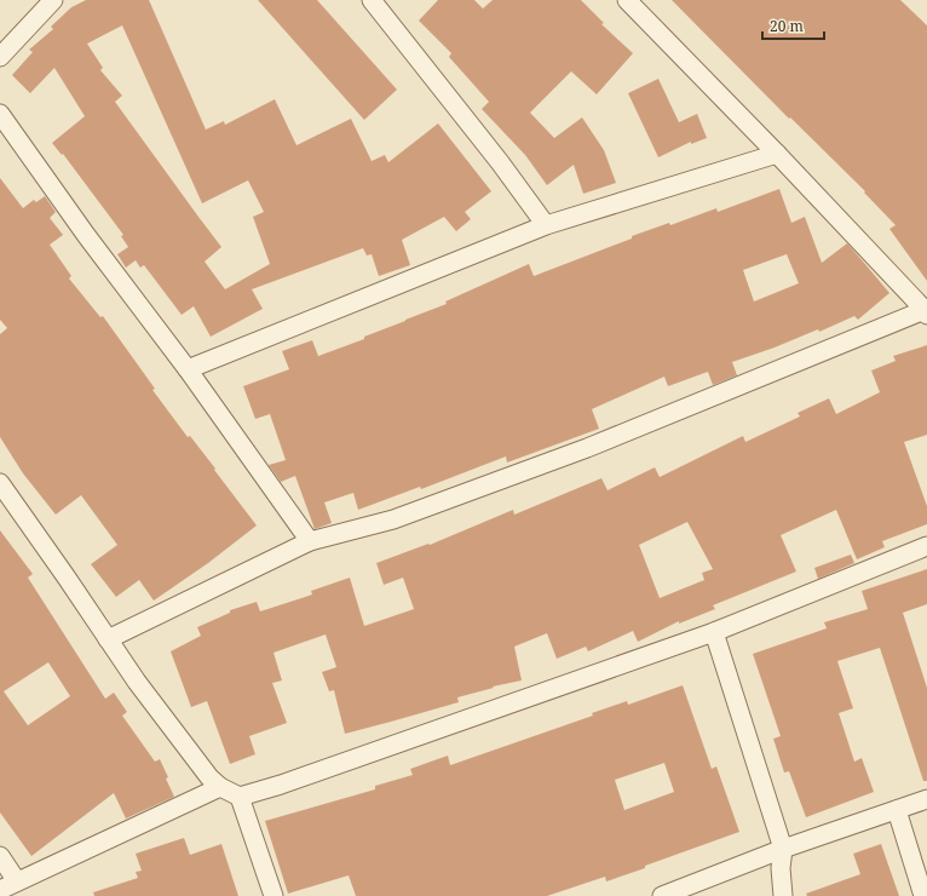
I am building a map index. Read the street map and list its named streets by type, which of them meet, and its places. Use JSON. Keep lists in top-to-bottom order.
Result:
{
  "scale_bar": "20 m"
}
